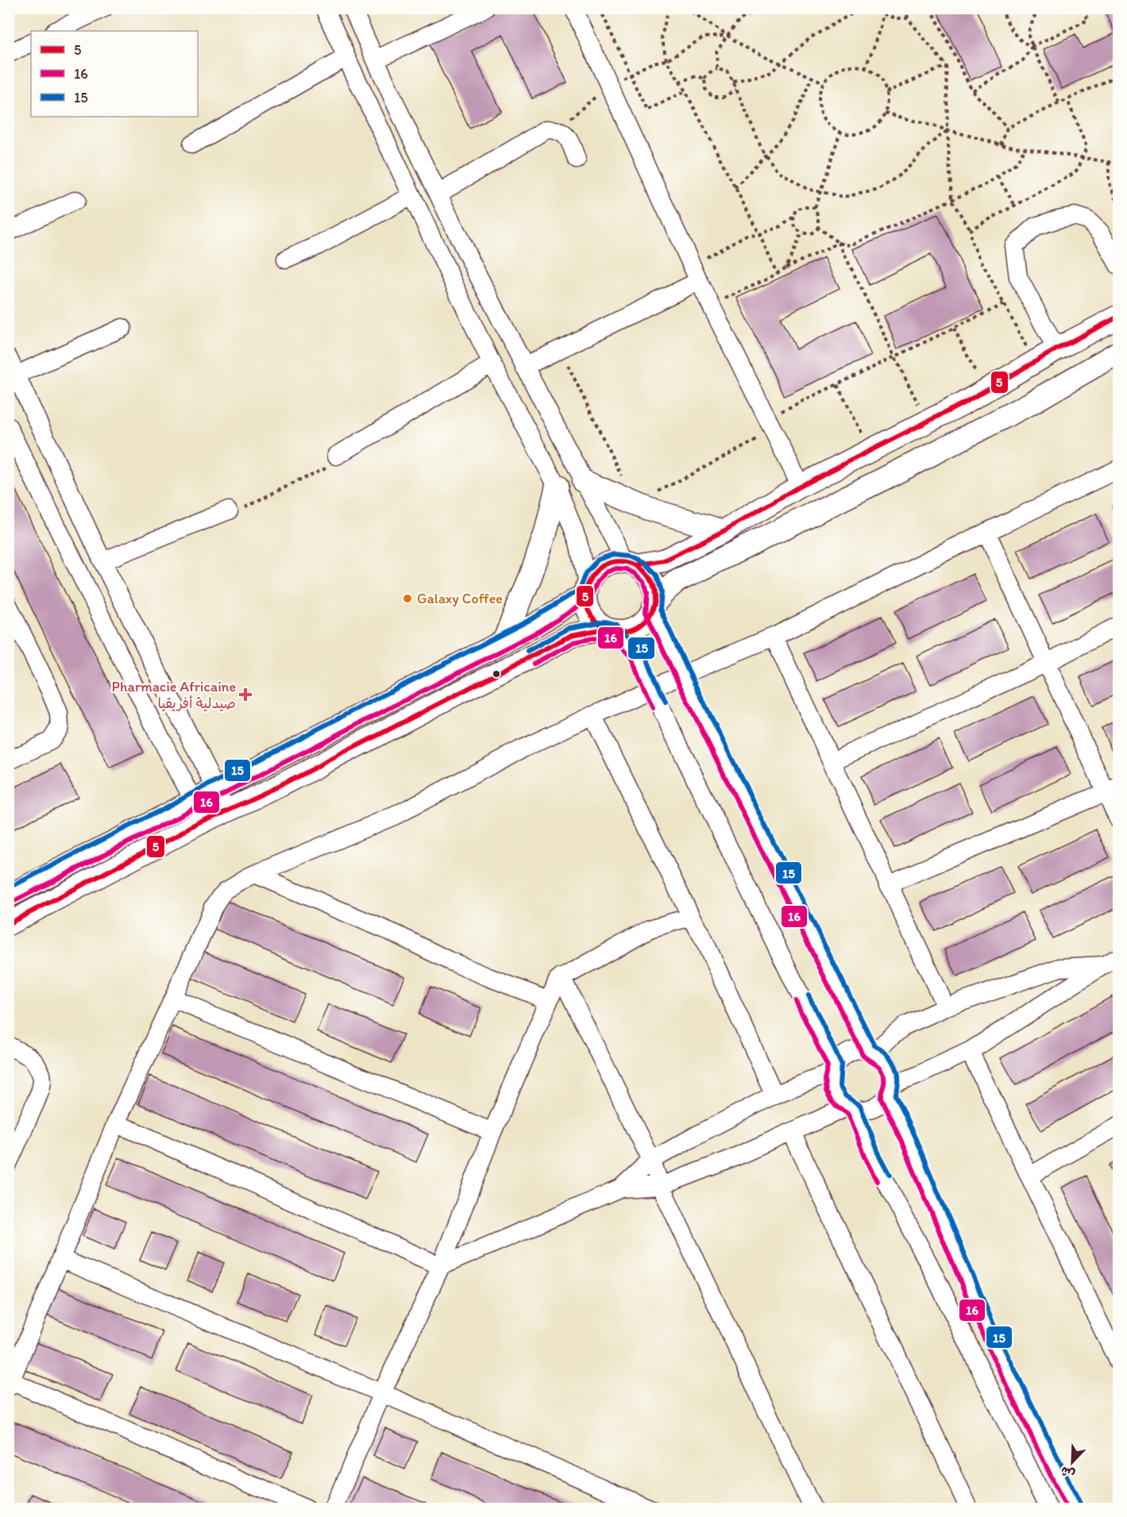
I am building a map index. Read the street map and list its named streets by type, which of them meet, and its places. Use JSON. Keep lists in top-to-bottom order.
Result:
{
  "places": {
    "other": ["Galaxy Coffee"],
    "health": ["Pharmacie Africaine صيدلية أفريقيا"]
  },
  "lines": ["transit line 5", "transit line 15", "transit line 16"],
  "legend": ["5", "16", "15"],
  "north": "bottom left"
}
